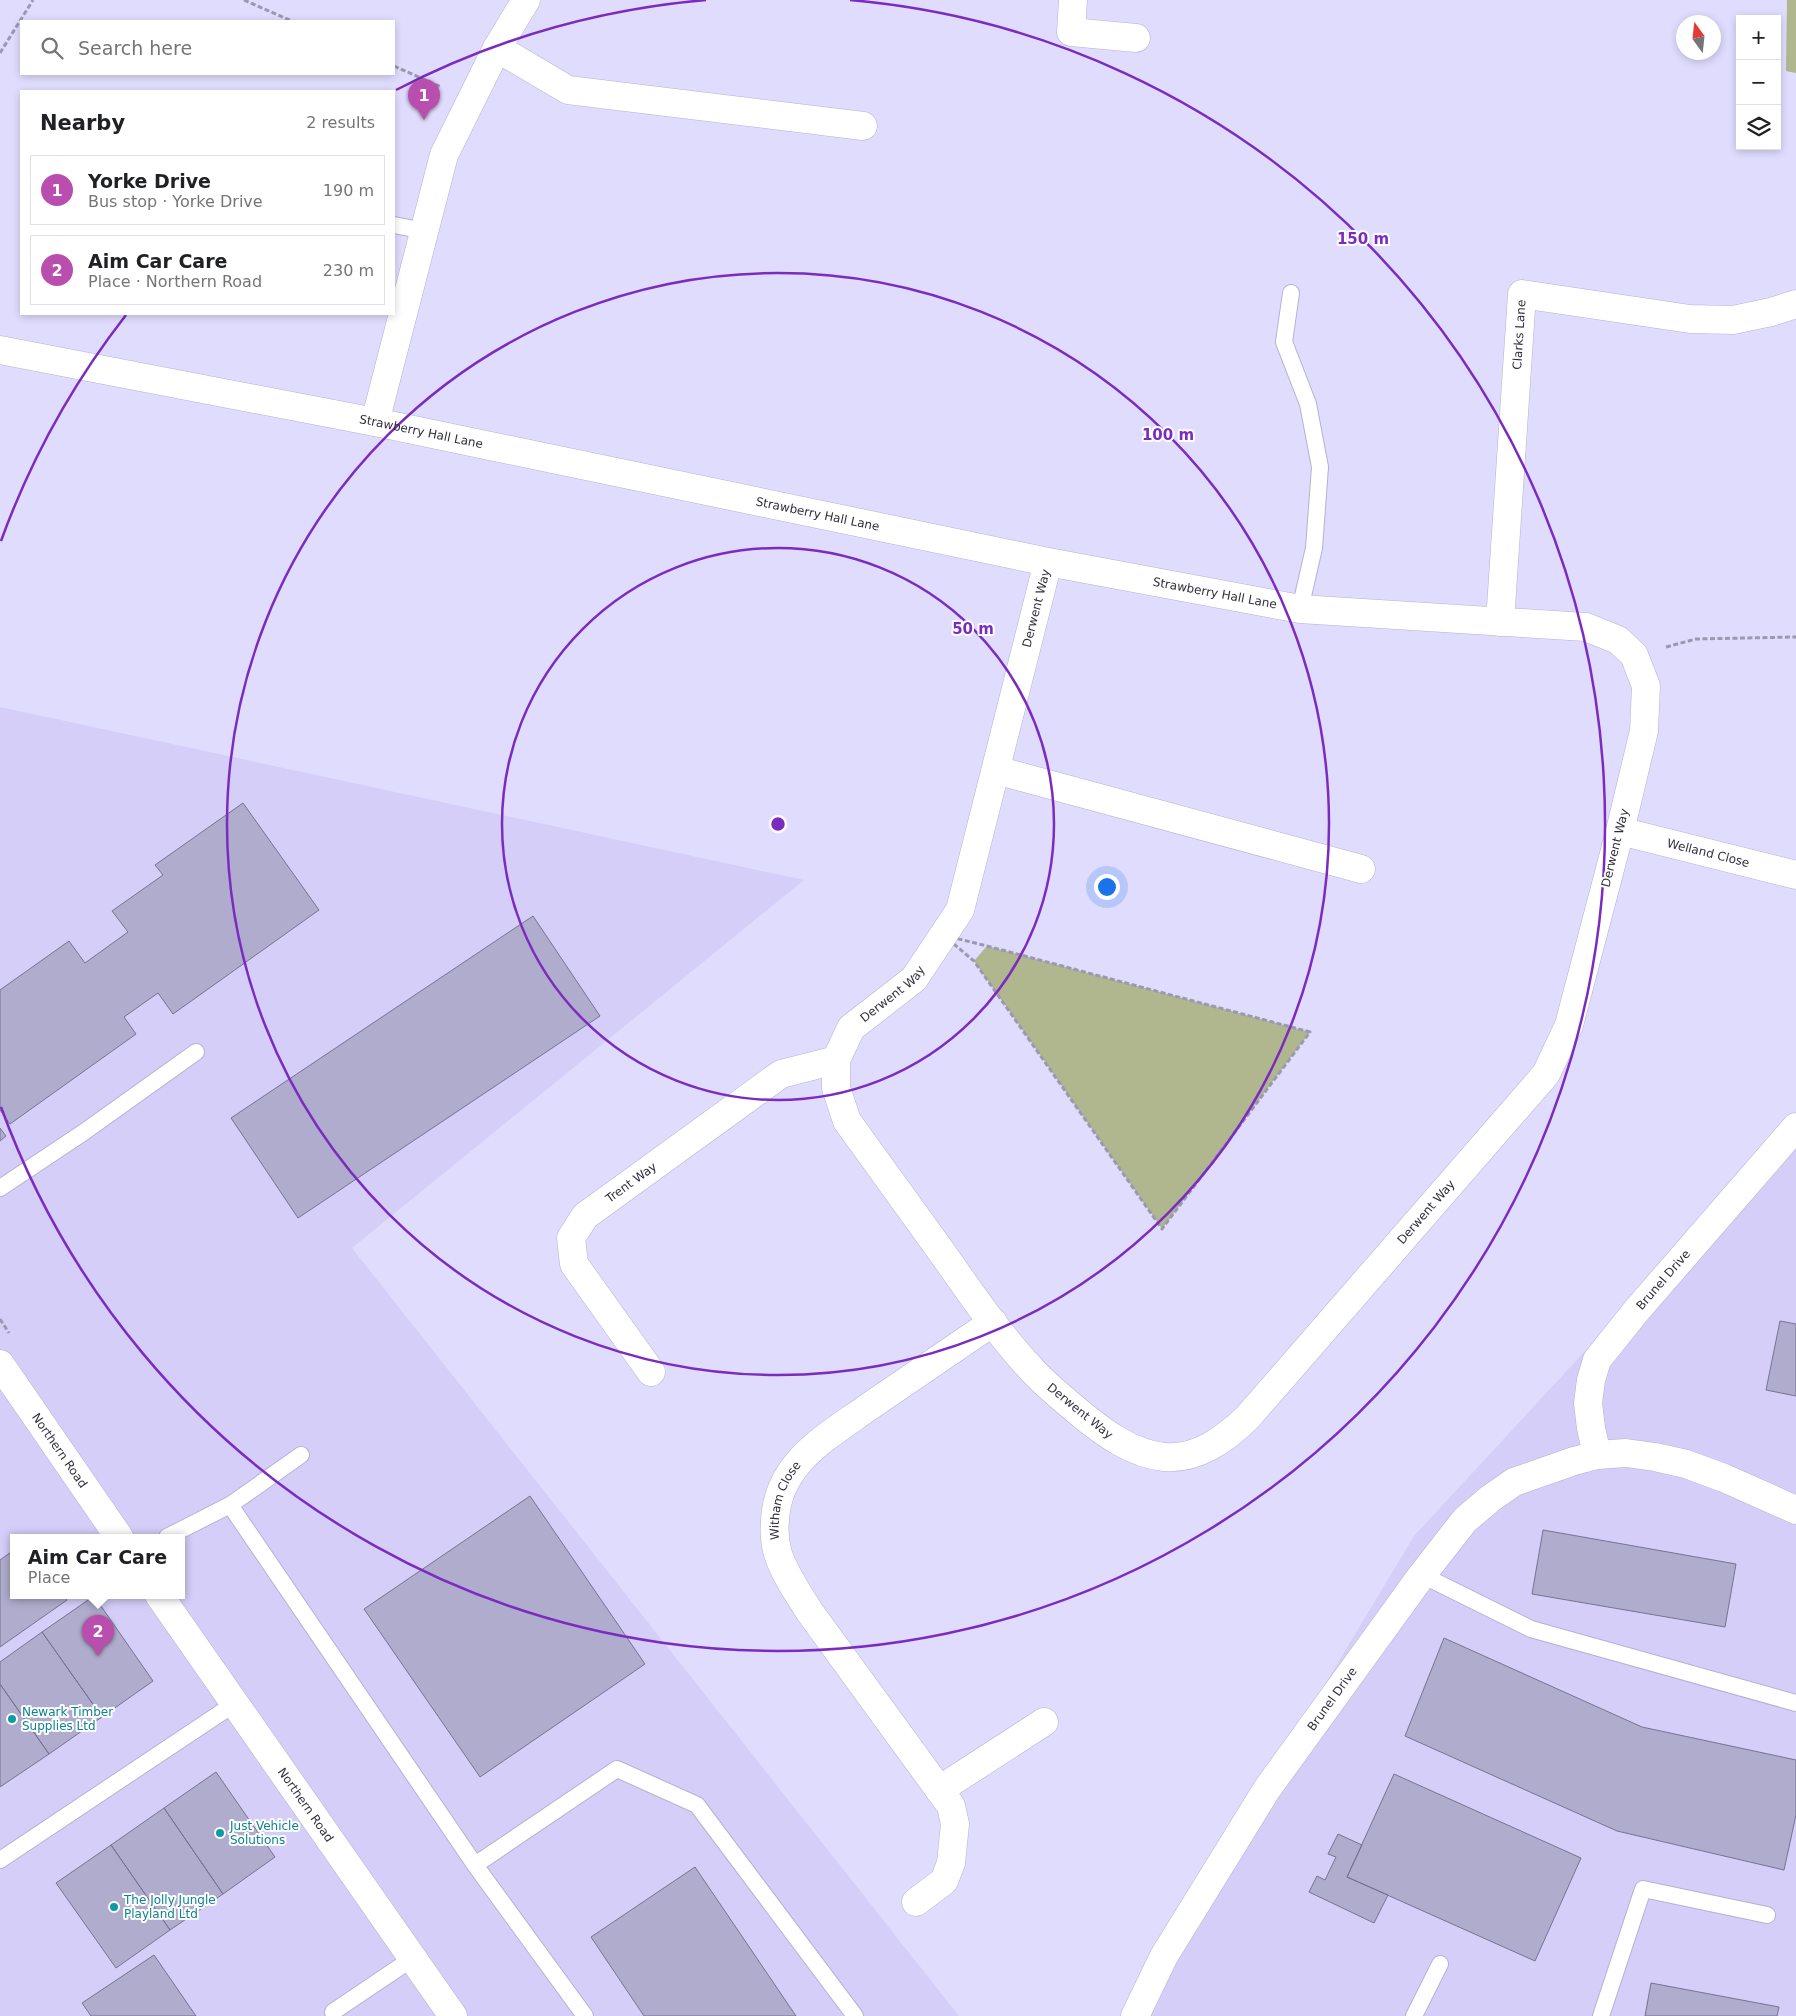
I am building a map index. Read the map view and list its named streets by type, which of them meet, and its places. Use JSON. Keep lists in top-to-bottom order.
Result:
{
  "streets": {
    "street": [
      "Clarks Lane",
      "Strawberry Hall Lane",
      "Derwent Way",
      "Welland Close",
      "Trent Way",
      "Brunel Drive",
      "Northern Road",
      "Witham Close"
    ]
  },
  "crossings": [
    ["Clarks Lane", "Strawberry Hall Lane"],
    ["Strawberry Hall Lane", "Derwent Way"],
    ["Derwent Way", "Welland Close"],
    ["Derwent Way", "Trent Way"],
    ["Derwent Way", "Witham Close"]
  ],
  "places": ["Newark Timber Supplies Ltd", "Just Vehicle Solutions", "The Jolly Jungle Playland Ltd"],
  "north": "top",
  "page": {
    "map_buttons": ["+", "−"],
    "search": "Search here",
    "pins": ["1", "2"],
    "heading": ["Nearby", "2 results"],
    "list": [
      {
        "mark": "1",
        "name": "Yorke Drive",
        "note": "Bus stop · Yorke Drive",
        "value": "190 m"
      },
      {
        "mark": "2",
        "name": "Aim Car Care",
        "note": "Place · Northern Road",
        "value": "230 m"
      }
    ],
    "popup": ["Aim Car Care", "Place"]
  },
  "rings": ["150 m", "100 m", "50 m"]
}
